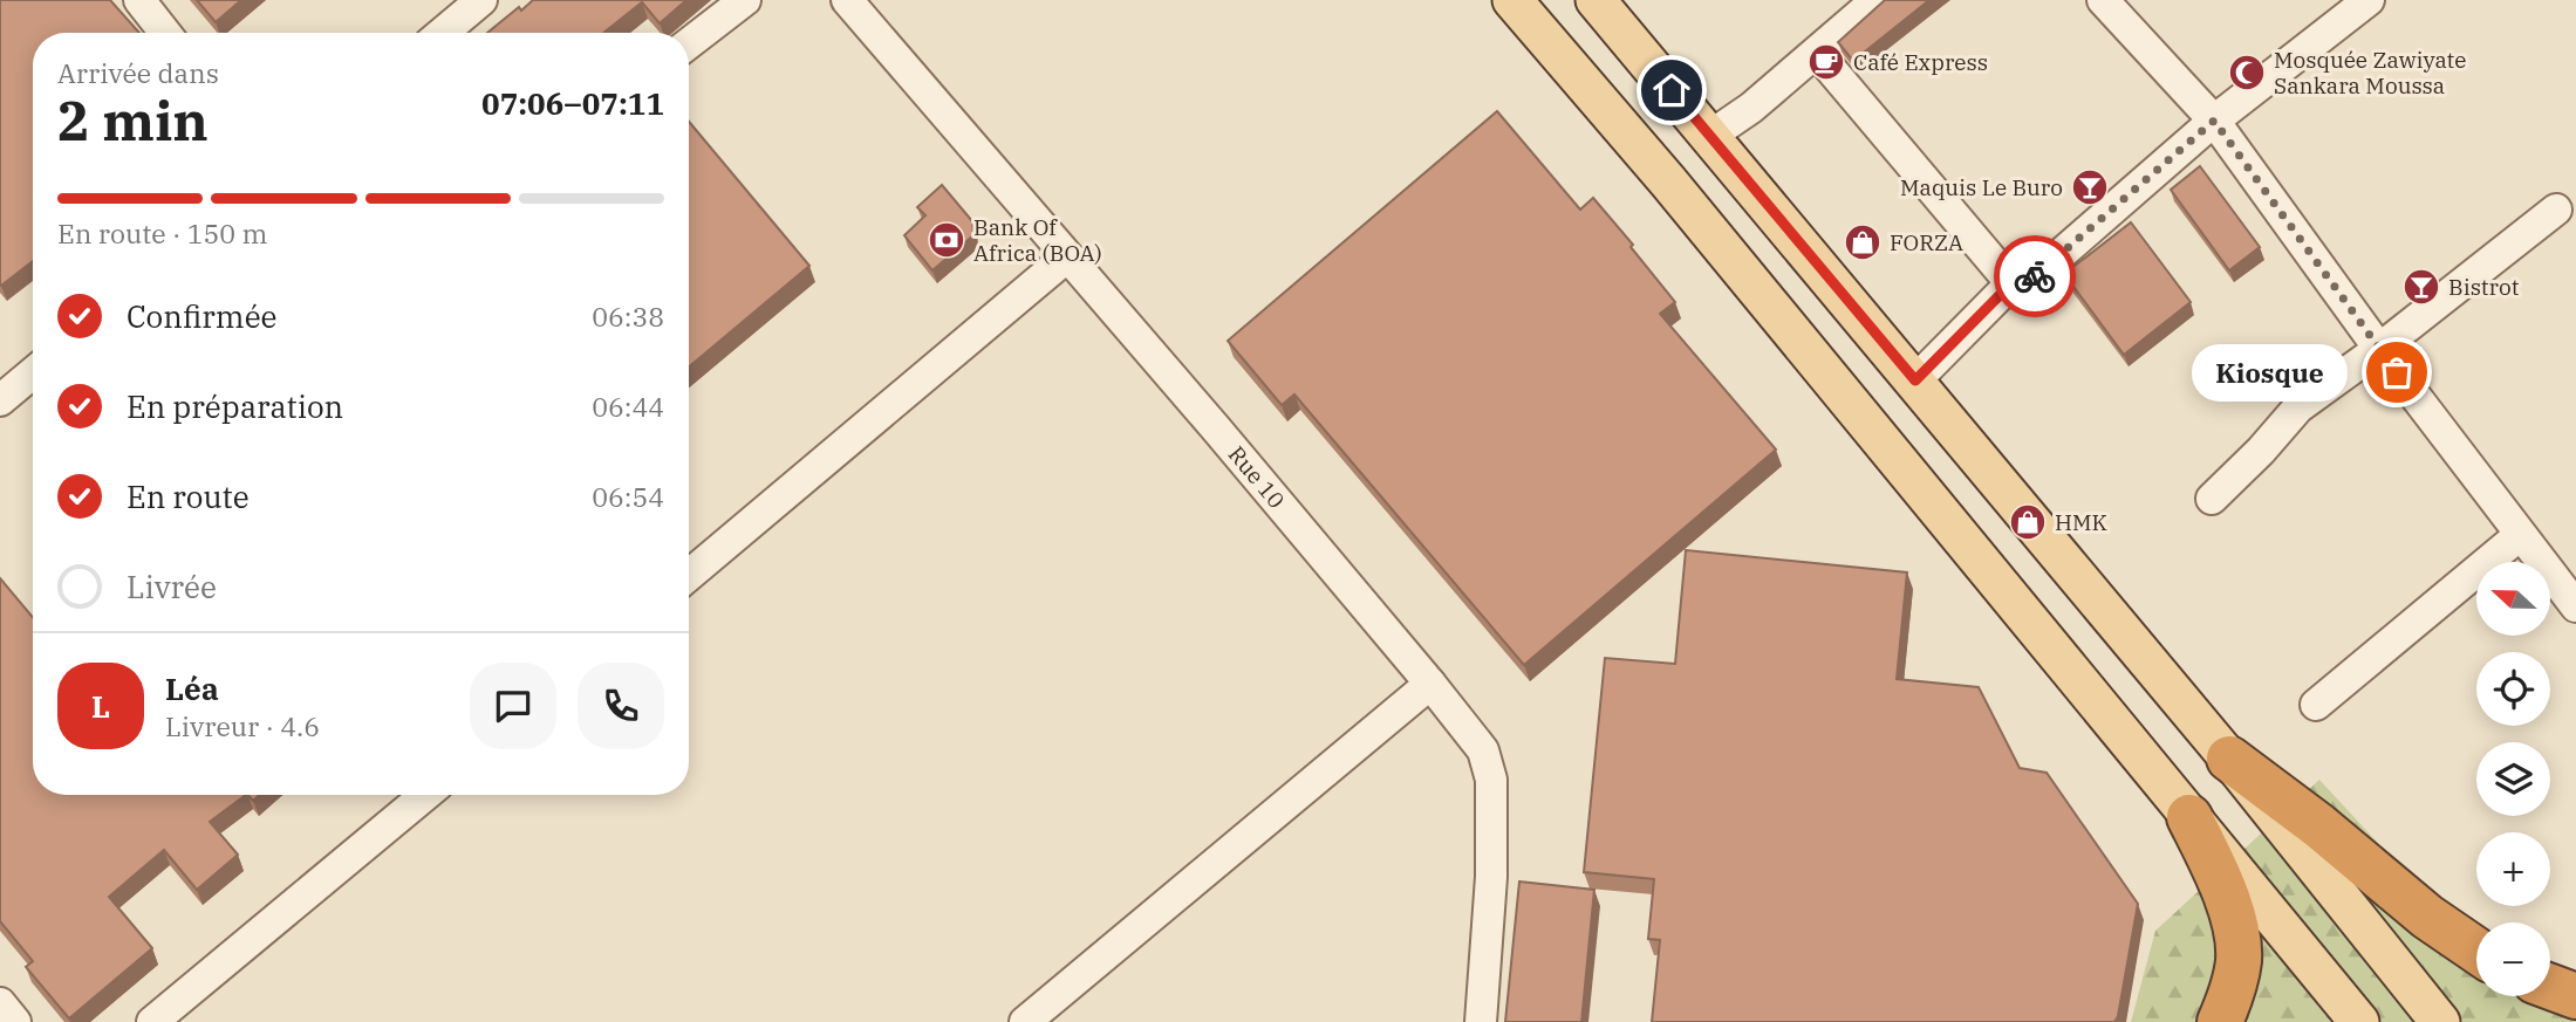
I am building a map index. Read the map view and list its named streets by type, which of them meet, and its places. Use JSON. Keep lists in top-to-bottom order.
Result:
{
  "streets": {
    "street": ["Rue 10"]
  },
  "places": {
    "cafe": ["Café Express"],
    "mosque": ["Mosquée Zawiyate Sankara Moussa"],
    "bar": ["Maquis Le Buro", "Bistrot"],
    "bank": ["Bank Of Africa (BOA)"],
    "shop": ["FORZA", "HMK"],
    "other": ["Kiosque"]
  },
  "north": "left",
  "page": {
    "heading": ["2 min", "Arrivée dans", "07:06–07:11"],
    "panel": ["Léa", "Livreur · 4.6"],
    "bar": "En route · 150 m",
    "list": [
      ["Confirmée", "06:38"],
      ["En préparation", "06:44"],
      ["En route", "06:54"],
      "Livrée"
    ],
    "bubble": "Kiosque",
    "map_buttons": ["+", "−"],
    "round": "L"
  }
}
